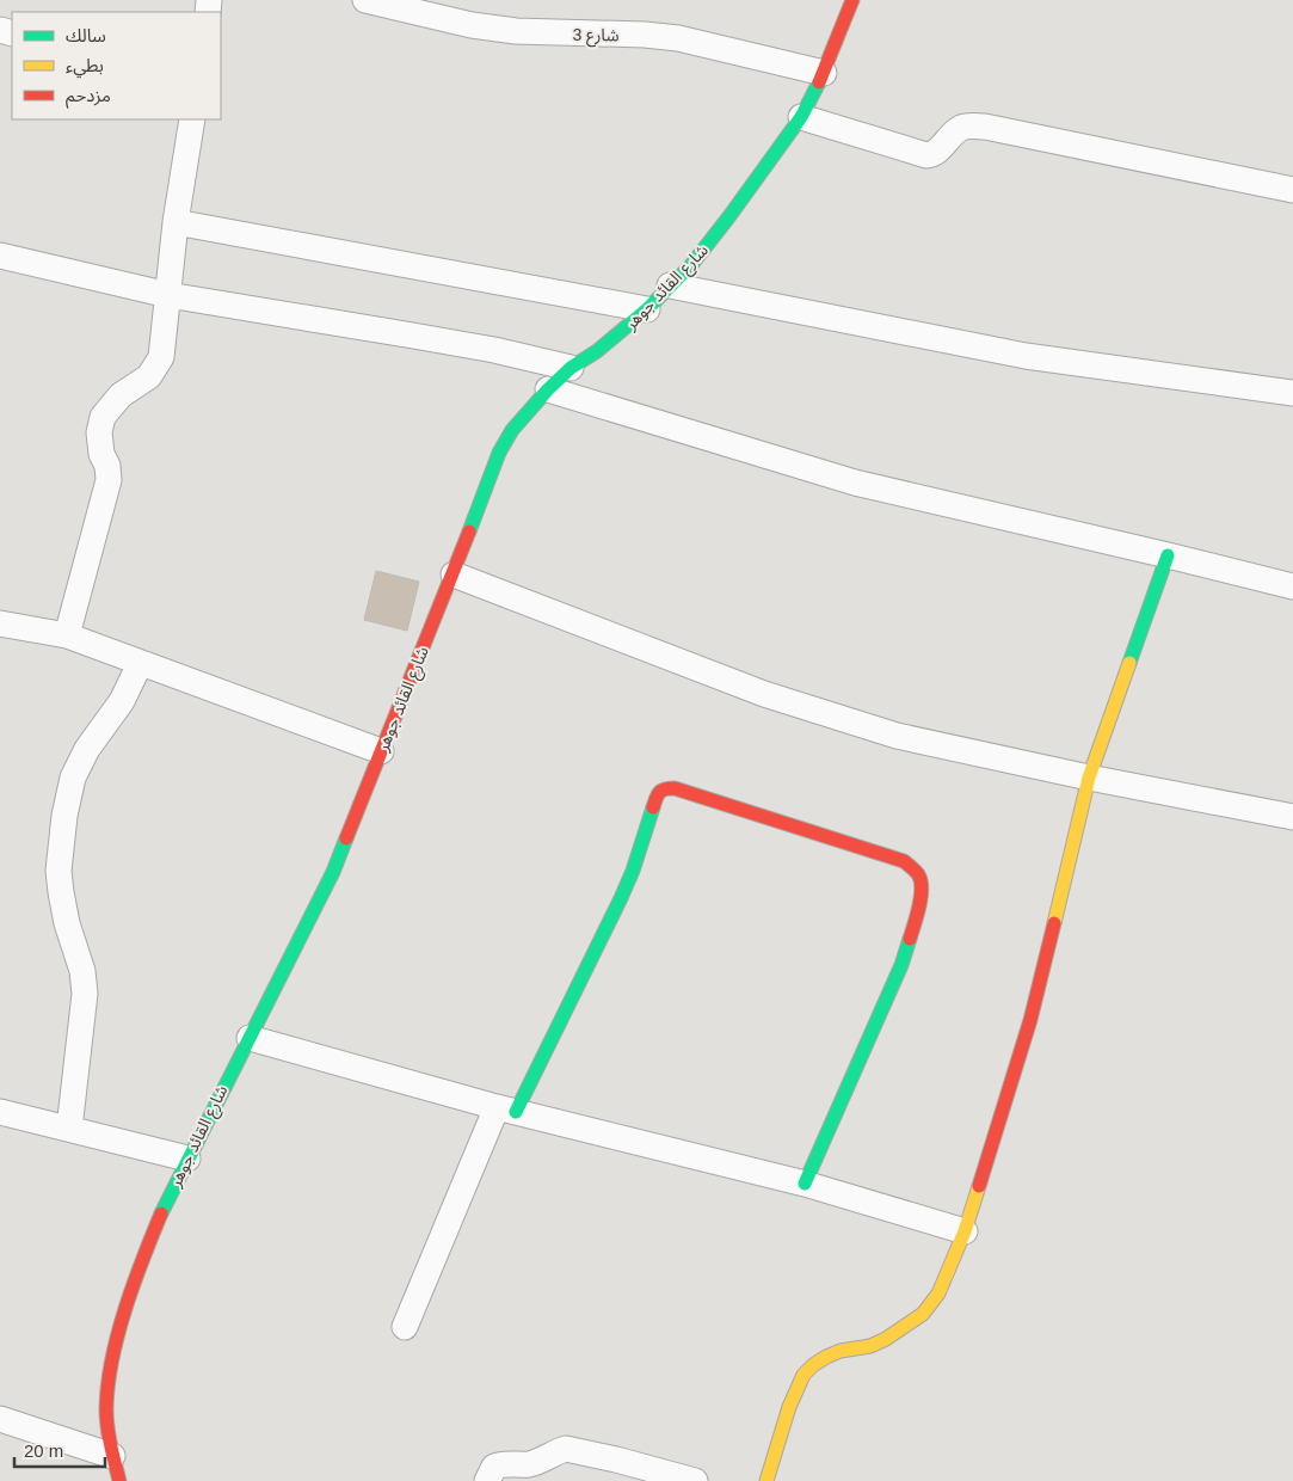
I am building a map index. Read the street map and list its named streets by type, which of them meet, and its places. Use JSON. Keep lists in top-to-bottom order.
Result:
{
  "streets": {
    "street": ["شارع 3", "شارع القائد جوهر"]
  },
  "crossings": [
    ["شارع 3", "شارع القائد جوهر"]
  ],
  "legend": ["سالك", "بطيء", "مزدحم"],
  "scale_bar": "20 m"
}
